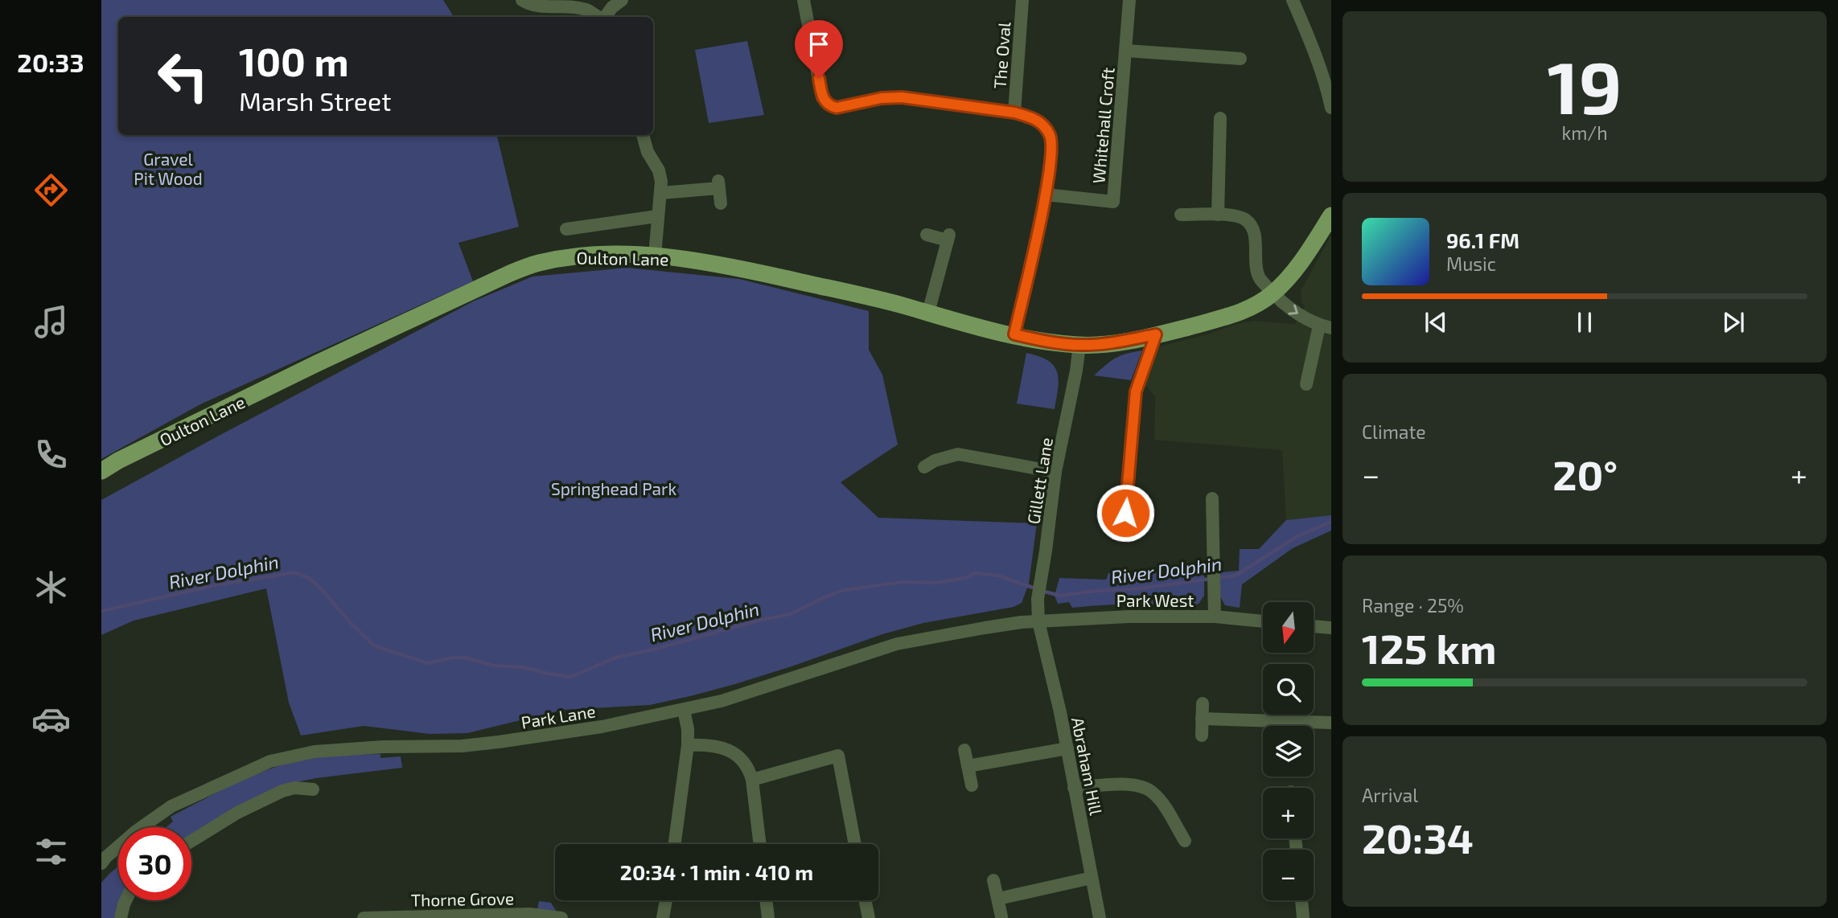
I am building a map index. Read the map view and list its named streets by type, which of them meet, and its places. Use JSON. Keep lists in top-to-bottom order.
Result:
{
  "streets": {
    "main road": ["Oulton Lane"],
    "street": [
      "The Oval",
      "Whitehall Croft",
      "Gillett Lane",
      "Park West",
      "Park Lane",
      "Abraham Hill",
      "Thorne Grove"
    ]
  },
  "crossings": [
    ["The Oval", "Whitehall Croft"],
    ["The Oval", "Oulton Lane"],
    ["Oulton Lane", "Gillett Lane"],
    ["Gillett Lane", "Park West"],
    ["Gillett Lane", "Park Lane"],
    ["Gillett Lane", "Abraham Hill"],
    ["Park West", "Park Lane"],
    ["Park West", "Abraham Hill"],
    ["Park Lane", "Abraham Hill"]
  ],
  "water": ["River Dolphin"],
  "parks": ["Gravel Pit Wood", "Springhead Park"],
  "north": "bottom",
  "page": {
    "tabs": "20:33",
    "tile": [
      ["19", "km/h"],
      "Climate",
      ["Range · 25%", "125 km"],
      ["Arrival", "20:34"]
    ],
    "turn": ["100 m", "Marsh Street"],
    "song": ["96.1 FM", "Music"],
    "heat": ["−", "20°", "+"],
    "map_buttons": ["+", "−"],
    "limit": "30",
    "trip": "20:34 · 1 min · 410 m"
  }
}
